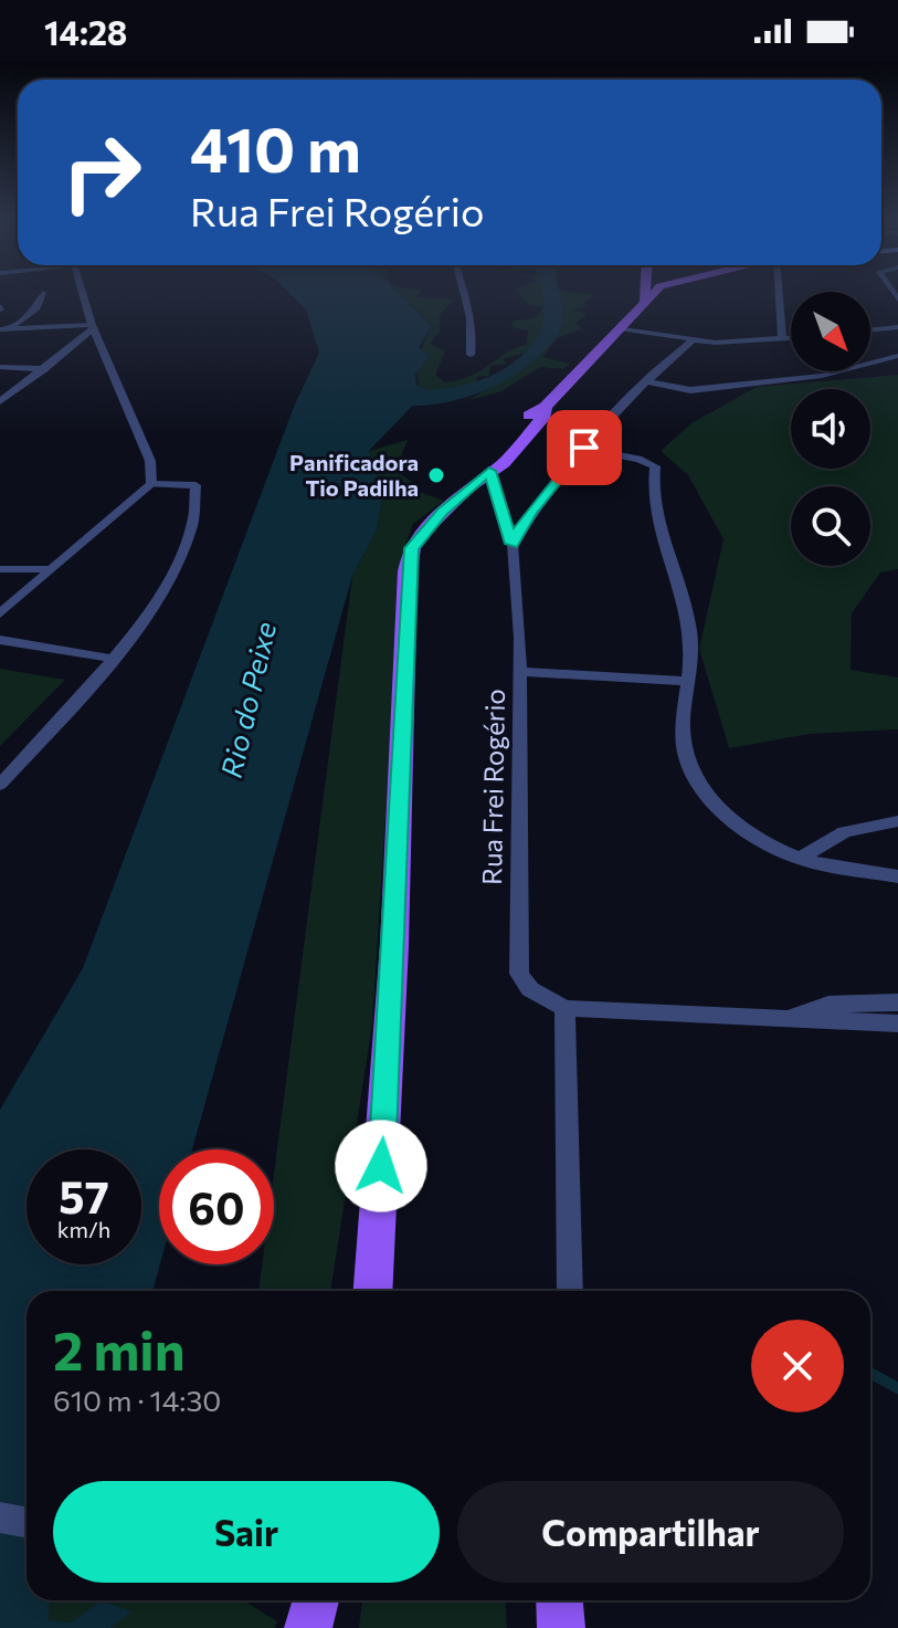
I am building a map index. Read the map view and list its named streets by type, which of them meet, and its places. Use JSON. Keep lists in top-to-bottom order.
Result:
{
  "streets": {
    "street": ["Rua Frei Rogério"]
  },
  "water": ["Rio do Peixe"],
  "places": ["Panificadora Tio Padilha"],
  "north": "bottom right",
  "page": {
    "status": "14:28",
    "turn": ["410 m", "Rua Frei Rogério"],
    "speed": "57 km/h",
    "limit": "60",
    "heading": ["2 min", "610 m · 14:30"],
    "buttons": ["Sair", "Compartilhar"]
  }
}
